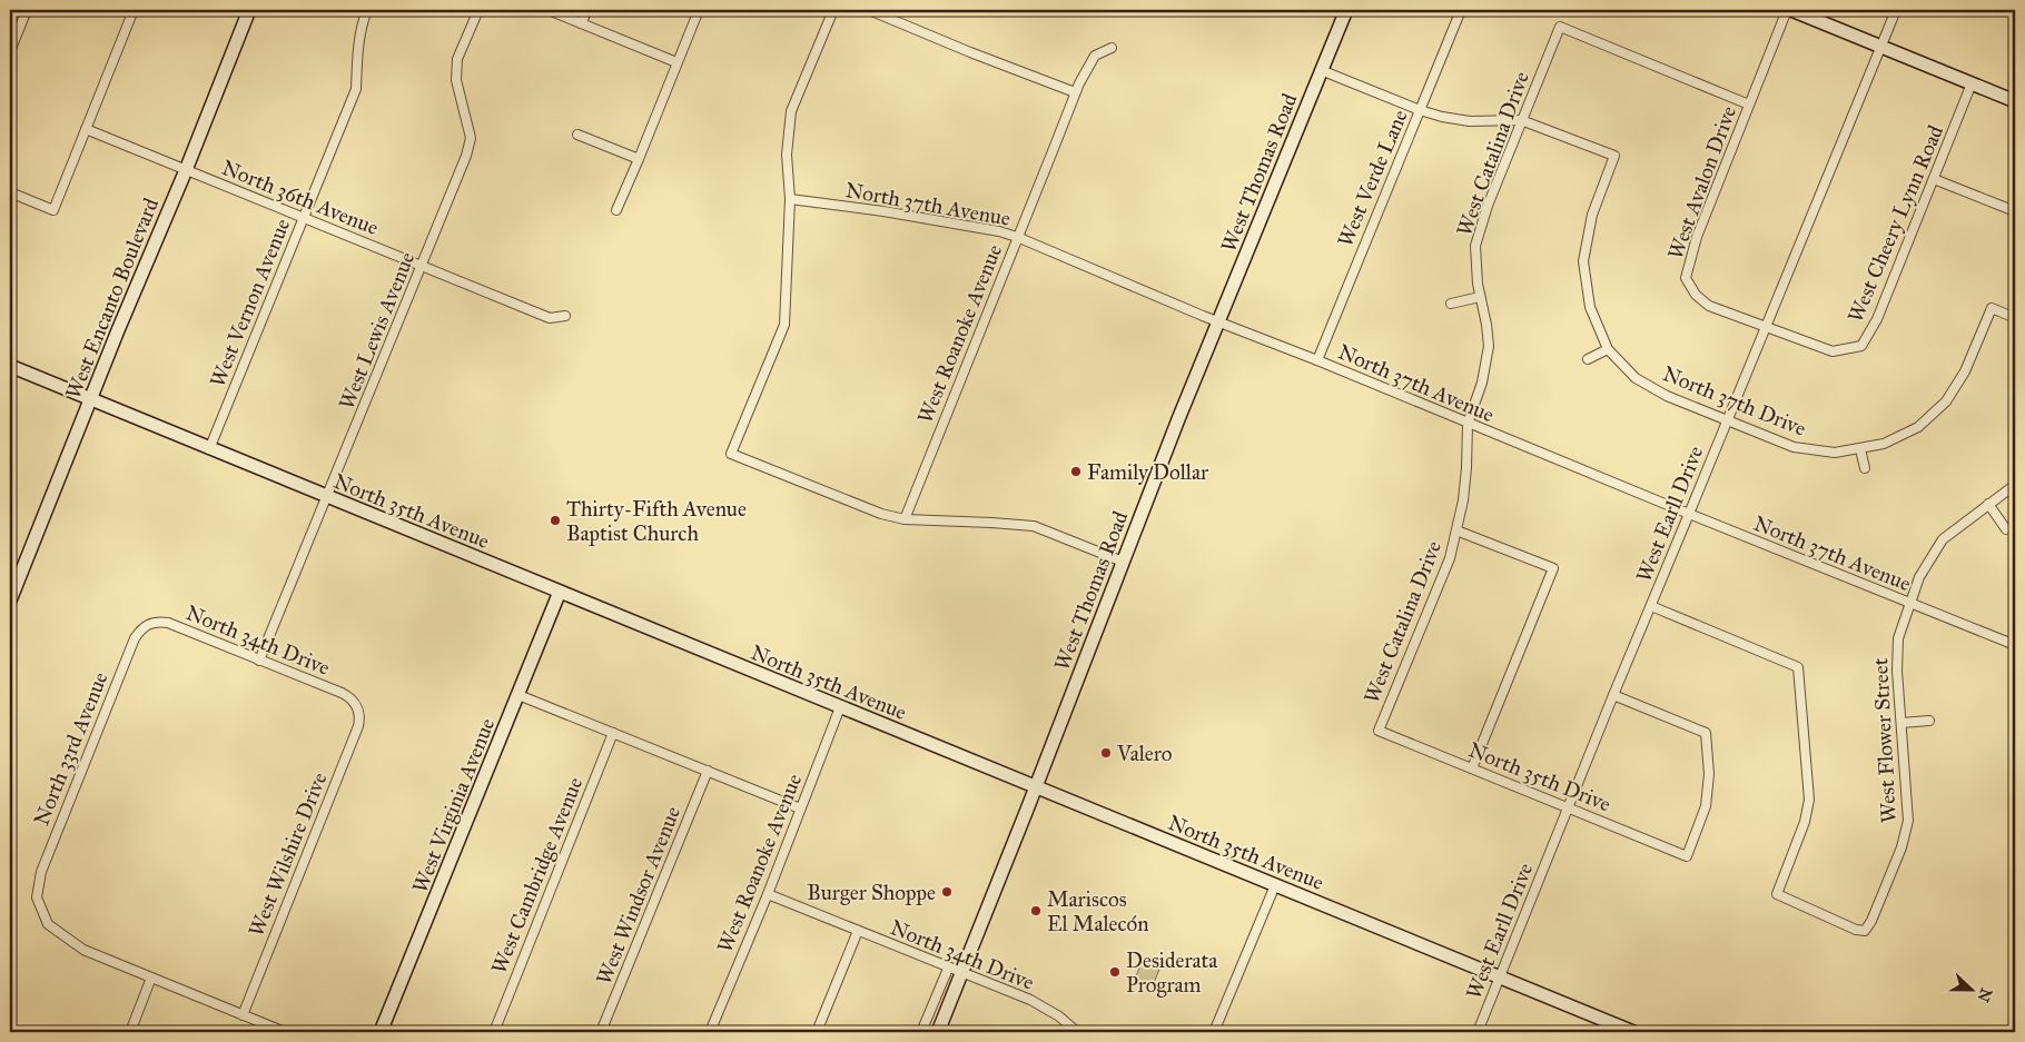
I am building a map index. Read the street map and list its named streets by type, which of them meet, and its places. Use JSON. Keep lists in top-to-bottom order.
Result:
{
  "streets": {
    "main road": [
      "West Thomas Road",
      "West Encanto Boulevard",
      "North 35th Avenue",
      "West Virginia Avenue"
    ],
    "street": [
      "West Catalina Drive",
      "West Verde Lane",
      "West Avalon Drive",
      "North 36th Avenue",
      "North 37th Avenue",
      "West Cheery Lynn Road",
      "West Vernon Avenue",
      "West Lewis Avenue",
      "West Roanoke Avenue",
      "North 37th Drive",
      "West Earll Drive",
      "North 34th Drive",
      "West Flower Street",
      "North 33rd Avenue",
      "North 35th Drive",
      "West Wilshire Drive",
      "West Cambridge Avenue",
      "West Windsor Avenue"
    ]
  },
  "crossings": [
    ["West Catalina Drive", "West Avalon Drive"],
    ["West Catalina Drive", "North 37th Avenue"],
    ["West Catalina Drive", "North 37th Drive"],
    ["West Catalina Drive", "North 35th Drive"],
    ["West Thomas Road", "North 37th Avenue"],
    ["West Thomas Road", "North 35th Avenue"],
    ["West Thomas Road", "North 34th Drive"],
    ["West Verde Lane", "North 37th Avenue"],
    ["West Avalon Drive", "West Cheery Lynn Road"],
    ["West Avalon Drive", "West Earll Drive"],
    ["North 36th Avenue", "West Encanto Boulevard"],
    ["North 36th Avenue", "West Vernon Avenue"],
    ["North 36th Avenue", "West Lewis Avenue"],
    ["North 37th Avenue", "West Roanoke Avenue"],
    ["North 37th Avenue", "West Earll Drive"],
    ["North 37th Avenue", "West Flower Street"],
    ["West Cheery Lynn Road", "West Earll Drive"],
    ["West Encanto Boulevard", "North 35th Avenue"],
    ["West Vernon Avenue", "North 35th Avenue"],
    ["West Lewis Avenue", "North 35th Avenue"],
    ["West Lewis Avenue", "North 34th Drive"],
    ["West Roanoke Avenue", "North 35th Avenue"],
    ["West Roanoke Avenue", "North 34th Drive"],
    ["North 37th Drive", "West Earll Drive"],
    ["North 35th Avenue", "West Earll Drive"],
    ["North 35th Avenue", "West Virginia Avenue"],
    ["West Earll Drive", "West Flower Street"],
    ["West Earll Drive", "North 35th Drive"],
    ["North 34th Drive", "North 33rd Avenue"],
    ["North 34th Drive", "West Wilshire Drive"],
    ["North 33rd Avenue", "West Wilshire Drive"]
  ],
  "places": [
    "Family Dollar",
    "Thirty-Fifth Avenue Baptist Church",
    "Valero",
    "Burger Shoppe",
    "Mariscos El Malecón",
    "Desiderata Program"
  ],
  "north": "right"
}
